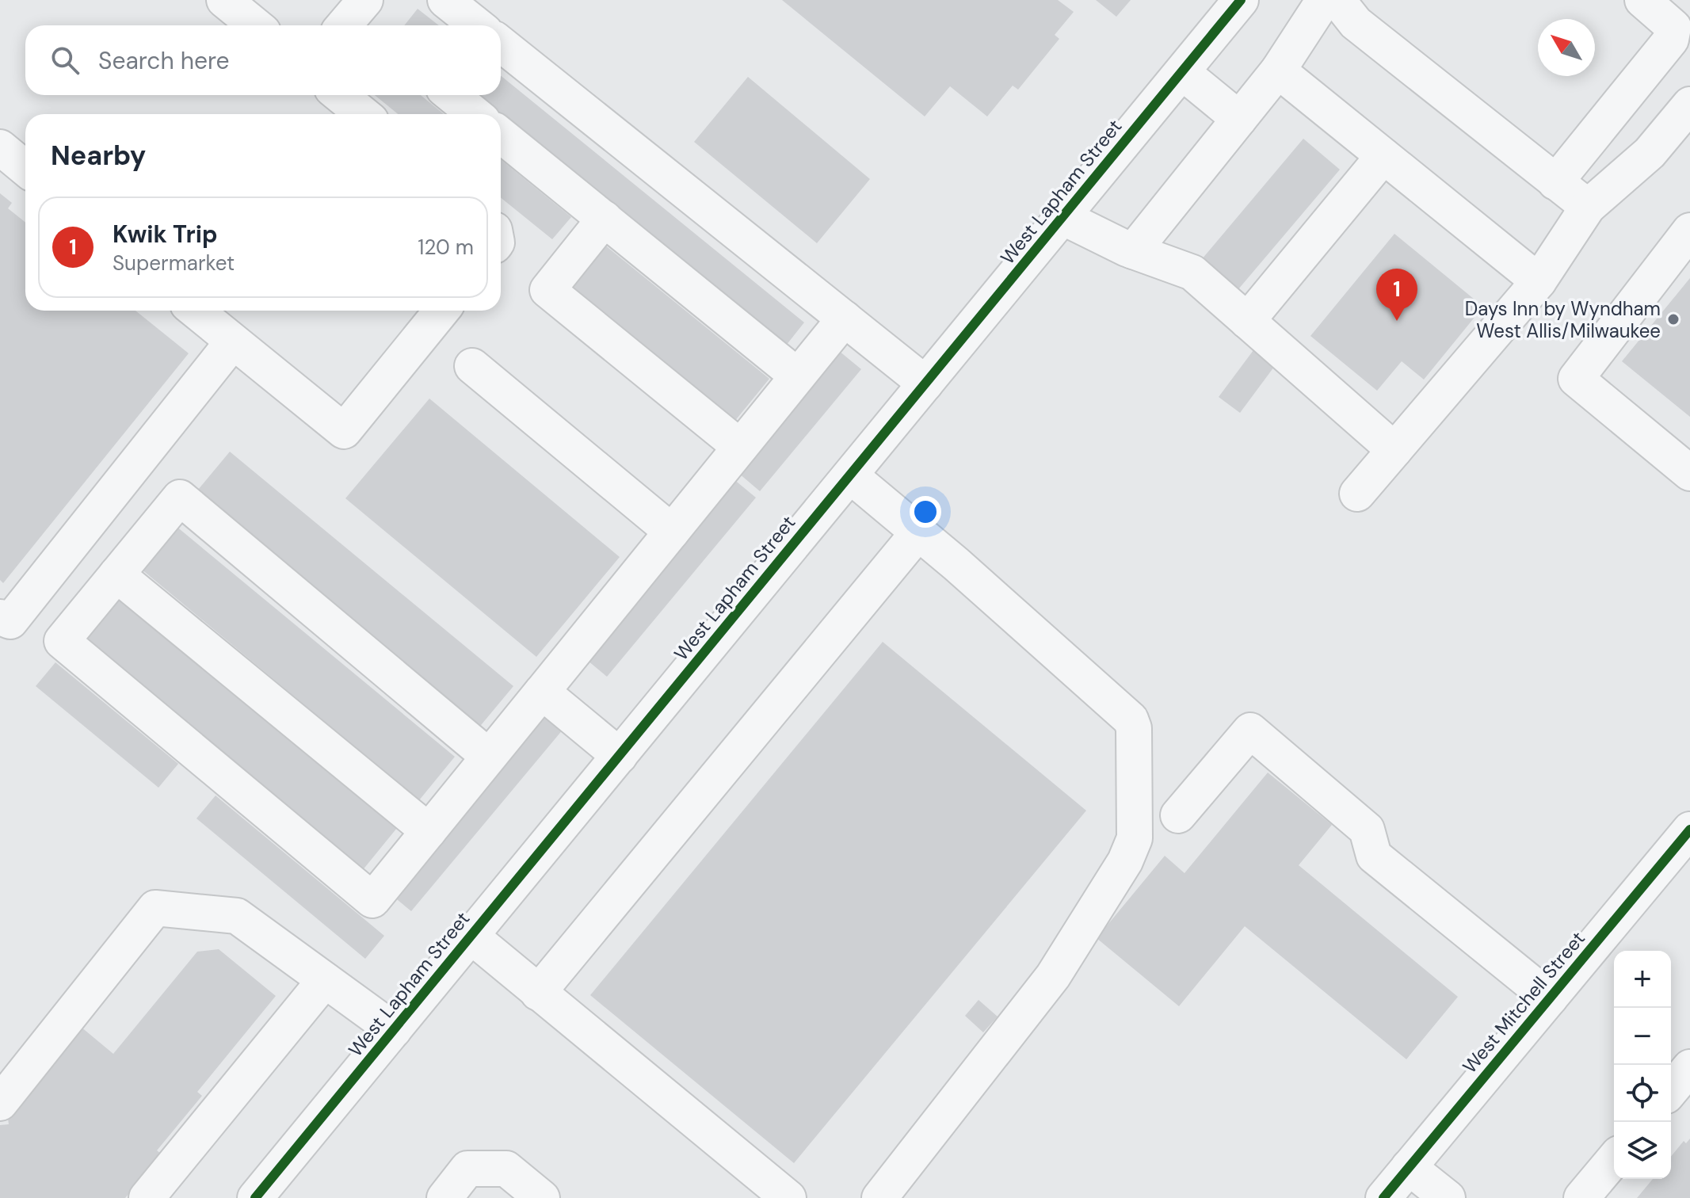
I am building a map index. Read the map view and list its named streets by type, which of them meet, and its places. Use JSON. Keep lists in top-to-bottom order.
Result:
{
  "streets": {
    "street": ["West Lapham Street", "West Mitchell Street"]
  },
  "places": ["Days Inn by Wyndham West Allis/Milwaukee"],
  "north": "top left",
  "page": {
    "search": "Search here",
    "heading": "Nearby",
    "list": [
      {
        "mark": "1",
        "name": "Kwik Trip",
        "note": "Supermarket",
        "value": "120 m"
      }
    ],
    "pins": "1",
    "map_buttons": ["+", "−"]
  }
}
